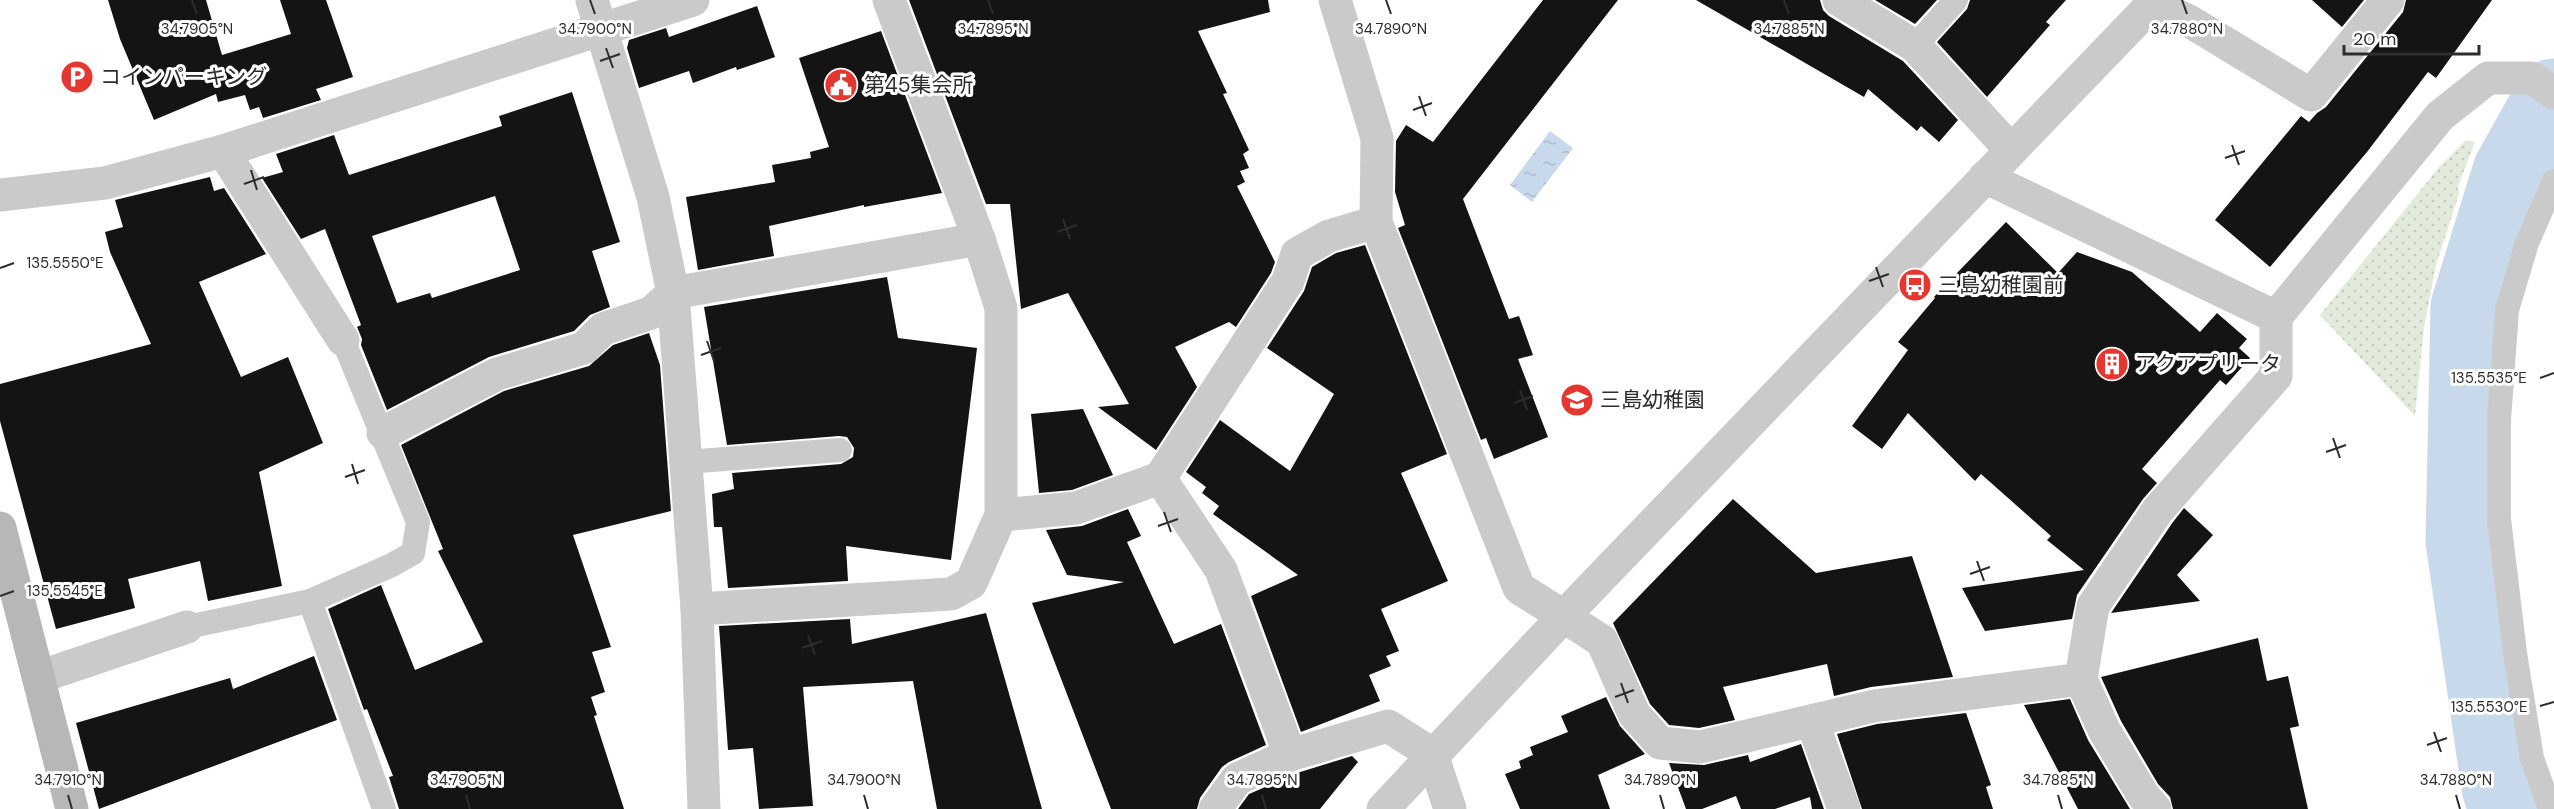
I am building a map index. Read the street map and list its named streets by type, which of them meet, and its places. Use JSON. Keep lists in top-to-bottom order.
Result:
{
  "places": {
    "parking": ["コインパーキング"],
    "public building": ["第45集会所"],
    "bus stop": ["三島幼稚園前"],
    "building": ["アクアプリータ"],
    "school or university": ["三島幼稚園"]
  },
  "scale_bar": "20 m",
  "coordinates": [
    "34.7905°N",
    "34.7900°N",
    "34.7895°N",
    "34.7890°N",
    "34.7880°N",
    "34.7885°N",
    "135.5550°E",
    "135.5535°E",
    "135.5545°E",
    "135.5530°E",
    "34.7910°N"
  ]
}
